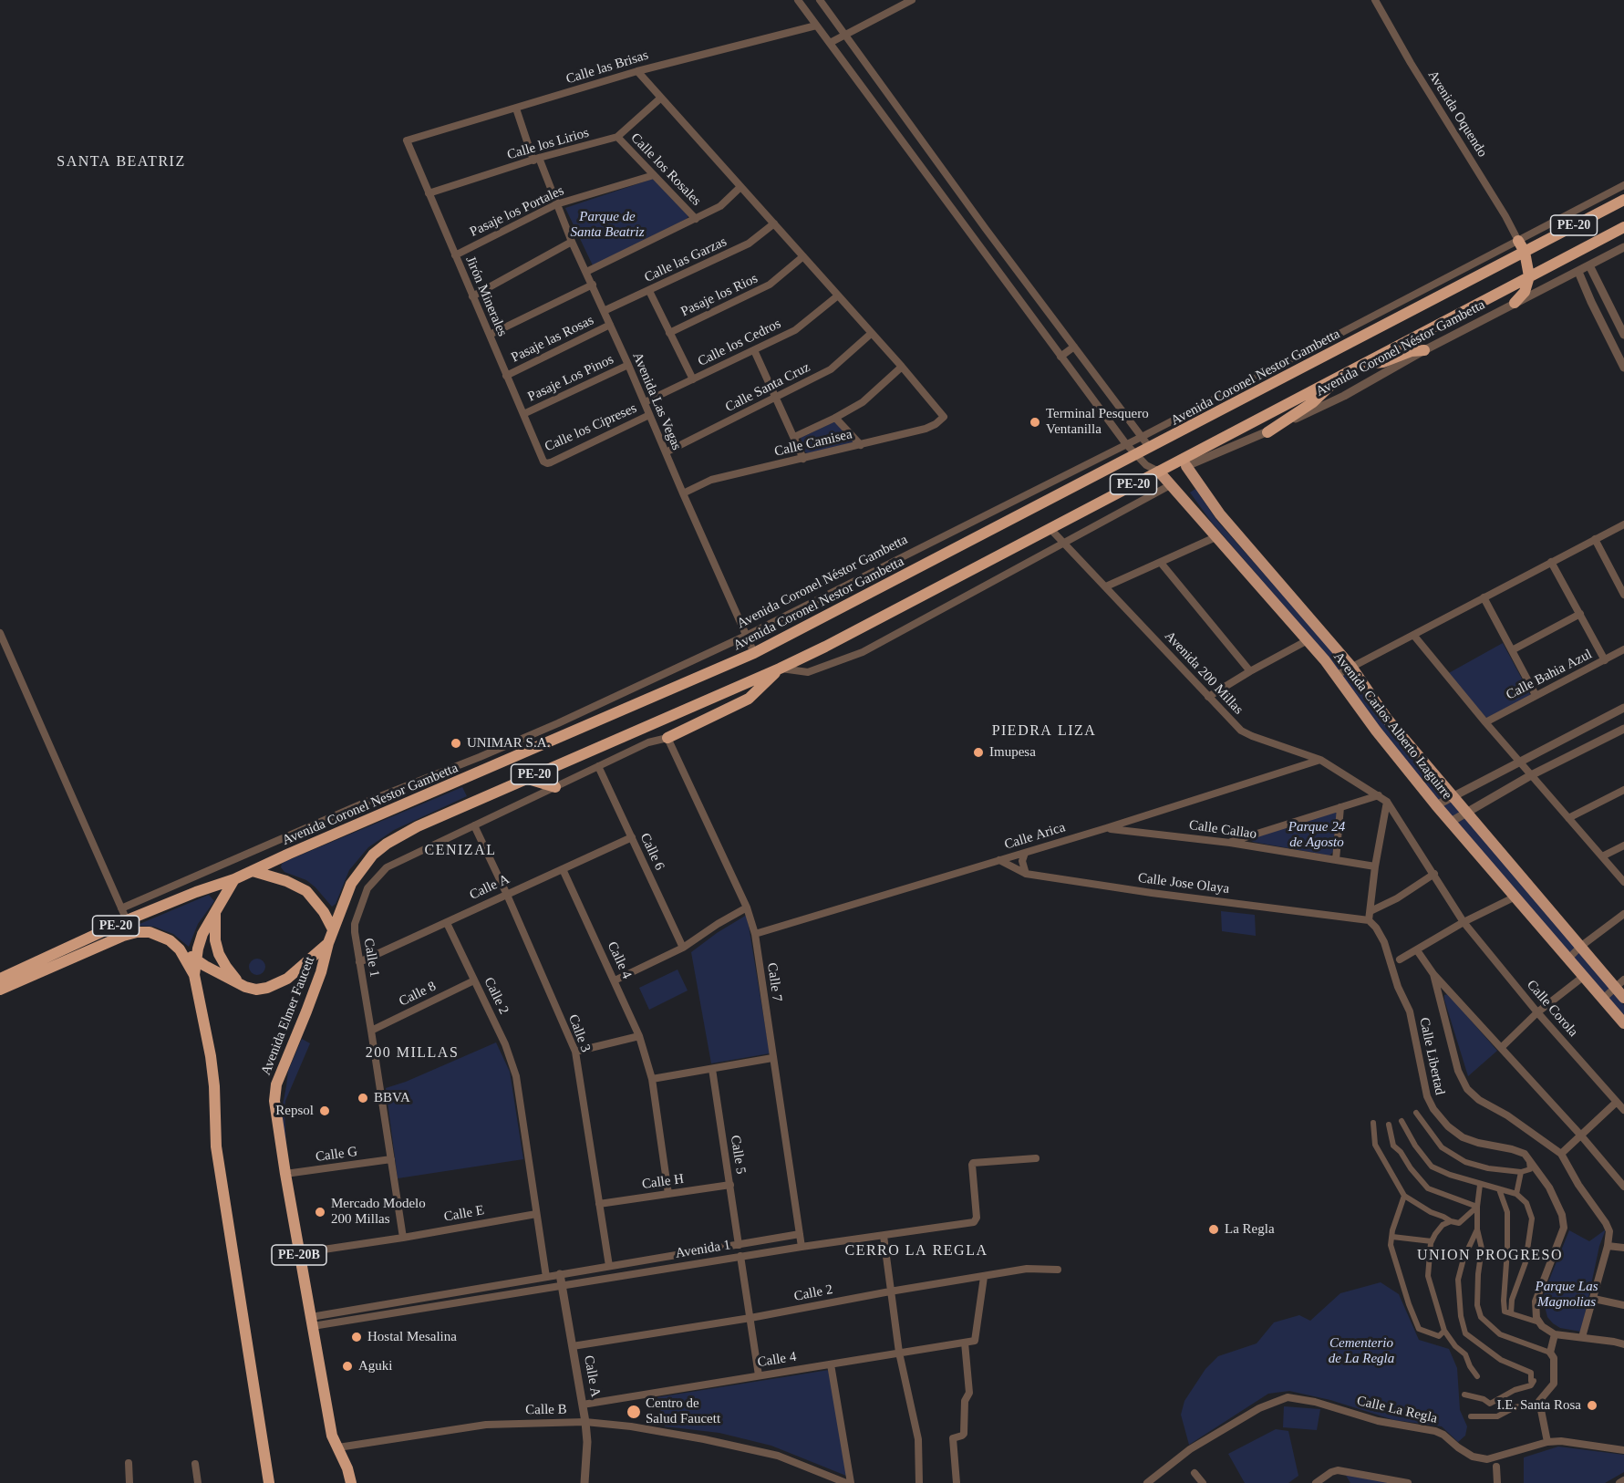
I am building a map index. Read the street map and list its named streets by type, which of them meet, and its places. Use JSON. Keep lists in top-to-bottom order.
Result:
{
  "streets": {
    "highway": [
      "PE-20",
      "Avenida Coronel Nestor Gambetta",
      "Avenida Elmer Faucett",
      "PE-20B"
    ],
    "main road": ["Avenida Carlos Alberto Izaguirre"],
    "street": [
      "Calle las Brisas",
      "Avenida Oquendo",
      "Calle los Lirios",
      "Calle los Rosales",
      "Pasaje los Portales",
      "Calle las Garzas",
      "Pasaje los Rios",
      "Jirón Minerales",
      "Pasaje las Rosas",
      "Calle los Cedros",
      "Avenida Coronel Néstor Gambetta",
      "Pasaje Los Pinos",
      "Calle Santa Cruz",
      "Avenida Las Vegas",
      "Calle los Cipreses",
      "Calle Camisea",
      "Avenida 200 Millas",
      "Calle Bahia Azul",
      "Calle Callao",
      "Calle Arica",
      "Calle 6",
      "Calle Jose Olaya",
      "Calle A",
      "Calle 1",
      "Calle 4",
      "Calle 7",
      "Calle 8",
      "Calle 2",
      "Calle Corola",
      "Calle 3",
      "Calle Libertad",
      "Calle G",
      "Calle 5",
      "Calle H",
      "Calle E",
      "Avenida 1",
      "Calle B",
      "Calle La Regla"
    ]
  },
  "crossings": [
    ["Calle las Brisas", "Jirón Minerales"],
    ["Calle las Brisas", "Avenida Las Vegas"],
    ["Avenida Oquendo", "Avenida Coronel Néstor Gambetta"],
    ["Calle los Lirios", "Calle los Rosales"],
    ["Calle los Lirios", "Jirón Minerales"],
    ["Calle los Lirios", "Avenida Las Vegas"],
    ["Calle los Rosales", "Pasaje los Portales"],
    ["Pasaje los Portales", "Jirón Minerales"],
    ["Pasaje los Portales", "Avenida Las Vegas"],
    ["PE-20", "Avenida Coronel Nestor Gambetta"],
    ["PE-20", "Avenida 200 Millas"],
    ["PE-20", "Avenida Carlos Alberto Izaguirre"],
    ["PE-20", "Avenida Elmer Faucett"],
    ["Calle las Garzas", "Avenida Las Vegas"],
    ["Jirón Minerales", "Pasaje las Rosas"],
    ["Jirón Minerales", "Pasaje Los Pinos"],
    ["Jirón Minerales", "Calle los Cipreses"],
    ["Pasaje las Rosas", "Avenida Las Vegas"],
    ["Calle los Cedros", "Avenida Las Vegas"],
    ["Avenida Coronel Néstor Gambetta", "Avenida Las Vegas"],
    ["Avenida Coronel Néstor Gambetta", "Avenida Carlos Alberto Izaguirre"],
    ["Avenida Coronel Nestor Gambetta", "Avenida Las Vegas"],
    ["Avenida Coronel Nestor Gambetta", "Avenida Elmer Faucett"],
    ["Pasaje Los Pinos", "Avenida Las Vegas"],
    ["Calle Santa Cruz", "Avenida Las Vegas"],
    ["Avenida Las Vegas", "Calle los Cipreses"],
    ["Avenida Las Vegas", "Calle Camisea"],
    ["Avenida 200 Millas", "Calle Arica"],
    ["Avenida 200 Millas", "Calle Corola"],
    ["Calle Callao", "Calle Arica"],
    ["Calle Arica", "Calle Jose Olaya"],
    ["Calle Arica", "Calle 7"],
    ["Calle 6", "Calle A"],
    ["Calle 6", "Calle 1"],
    ["Calle Jose Olaya", "Calle Libertad"],
    ["Calle A", "Calle 1"],
    ["Calle A", "Calle 4"],
    ["Calle A", "Calle 2"],
    ["Calle A", "Calle 3"],
    ["Calle A", "Avenida 1"],
    ["Calle A", "Calle B"],
    ["Calle 1", "Calle 7"],
    ["Calle 1", "Calle 8"],
    ["Calle 1", "Calle 3"],
    ["Calle 1", "Calle G"],
    ["Calle 1", "Calle E"],
    ["Calle 4", "Calle 2"],
    ["Calle 4", "Calle H"],
    ["Calle 7", "Avenida 1"],
    ["Calle 8", "Calle 2"],
    ["Calle 2", "Calle E"],
    ["Calle 2", "Avenida 1"],
    ["Avenida Elmer Faucett", "Calle G"],
    ["Avenida Elmer Faucett", "Calle E"],
    ["Avenida Elmer Faucett", "Avenida 1"],
    ["Avenida Elmer Faucett", "Calle B"],
    ["Calle 3", "Calle H"],
    ["Calle 3", "Avenida 1"],
    ["Calle 5", "Calle H"],
    ["Calle 5", "Avenida 1"]
  ],
  "districts": [
    "SANTA BEATRIZ",
    "PIEDRA LIZA",
    "CENIZAL",
    "200 MILLAS",
    "CERRO LA REGLA",
    "UNION PROGRESO"
  ],
  "parks": [
    "Parque de Santa Beatriz",
    "Parque 24 de Agosto",
    "Parque Las Magnolias",
    "Cementerio de La Regla"
  ],
  "places": [
    "Terminal Pesquero Ventanilla",
    "UNIMAR S.A.",
    "Imupesa",
    "BBVA",
    "Repsol",
    "Mercado Modelo 200 Millas",
    "La Regla",
    "Hostal Mesalina",
    "Aguki",
    "I.E. Santa Rosa",
    "Centro de Salud Faucett"
  ]
}
